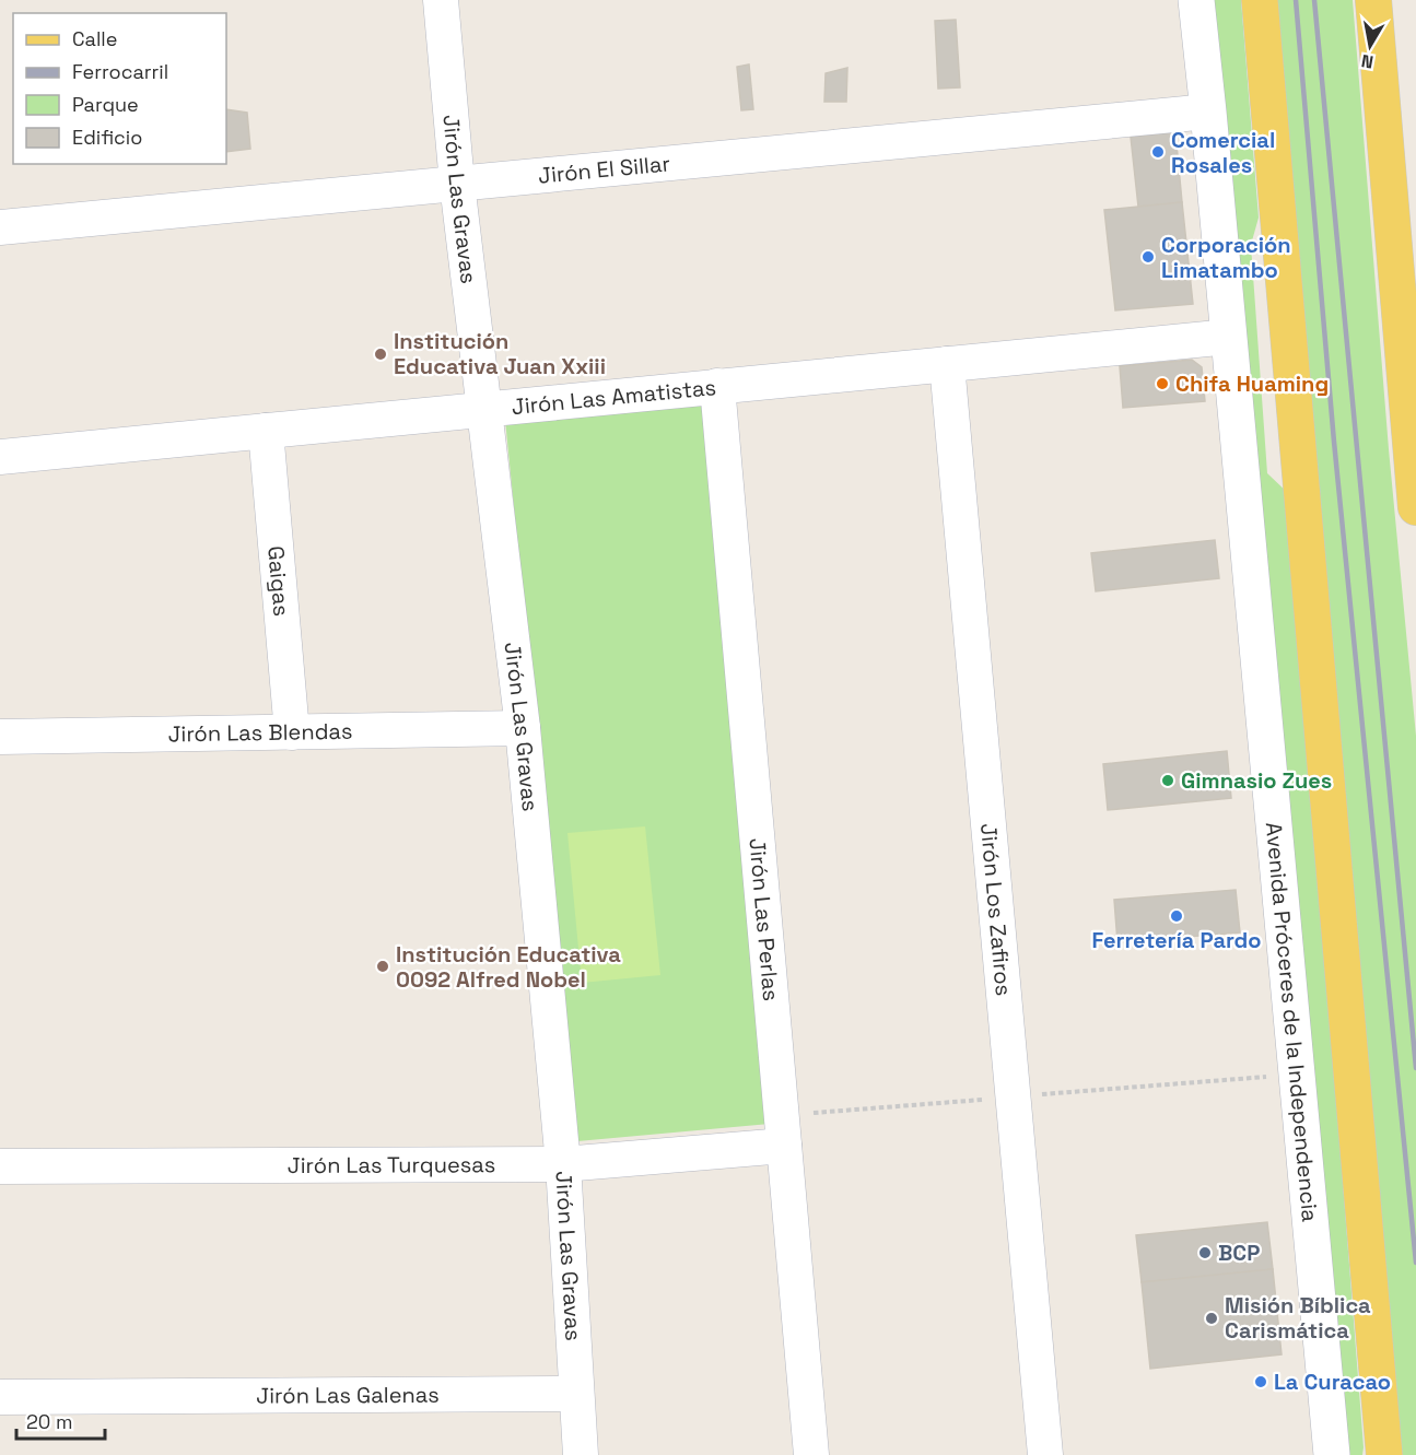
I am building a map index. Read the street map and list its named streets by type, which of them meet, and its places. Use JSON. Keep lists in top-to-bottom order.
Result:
{
  "streets": {
    "main road": ["Avenida Próceres de la Independencia"],
    "street": [
      "Jirón El Sillar",
      "Jirón Las Gravas",
      "Jirón Las Amatistas",
      "Gaigas",
      "Jirón Las Blendas",
      "Jirón Los Zafiros",
      "Jirón Las Perlas",
      "Jirón Las Turquesas",
      "Jirón Las Galenas"
    ]
  },
  "crossings": [
    ["Jirón El Sillar", "Jirón Las Gravas"],
    ["Jirón El Sillar", "Avenida Próceres de la Independencia"],
    ["Jirón Las Gravas", "Jirón Las Amatistas"],
    ["Jirón Las Gravas", "Jirón Las Blendas"],
    ["Jirón Las Gravas", "Jirón Las Turquesas"],
    ["Jirón Las Gravas", "Jirón Las Galenas"],
    ["Jirón Las Amatistas", "Gaigas"],
    ["Jirón Las Amatistas", "Jirón Los Zafiros"],
    ["Jirón Las Amatistas", "Jirón Las Perlas"],
    ["Jirón Las Amatistas", "Avenida Próceres de la Independencia"],
    ["Gaigas", "Jirón Las Blendas"],
    ["Jirón Las Perlas", "Jirón Las Turquesas"]
  ],
  "places": [
    "Comercial Rosales",
    "Corporación Limatambo",
    "Institución Educativa Juan Xxiii",
    "Chifa Huaming",
    "Gimnasio Zues",
    "Ferretería Pardo",
    "Institución Educativa 0092 Alfred Nobel",
    "BCP",
    "Misión Bíblica Carismática",
    "La Curacao"
  ],
  "legend": [
    "Calle",
    "Ferrocarril",
    "Parque",
    "Edificio"
  ],
  "scale_bar": "20 m",
  "north": "bottom"
}
